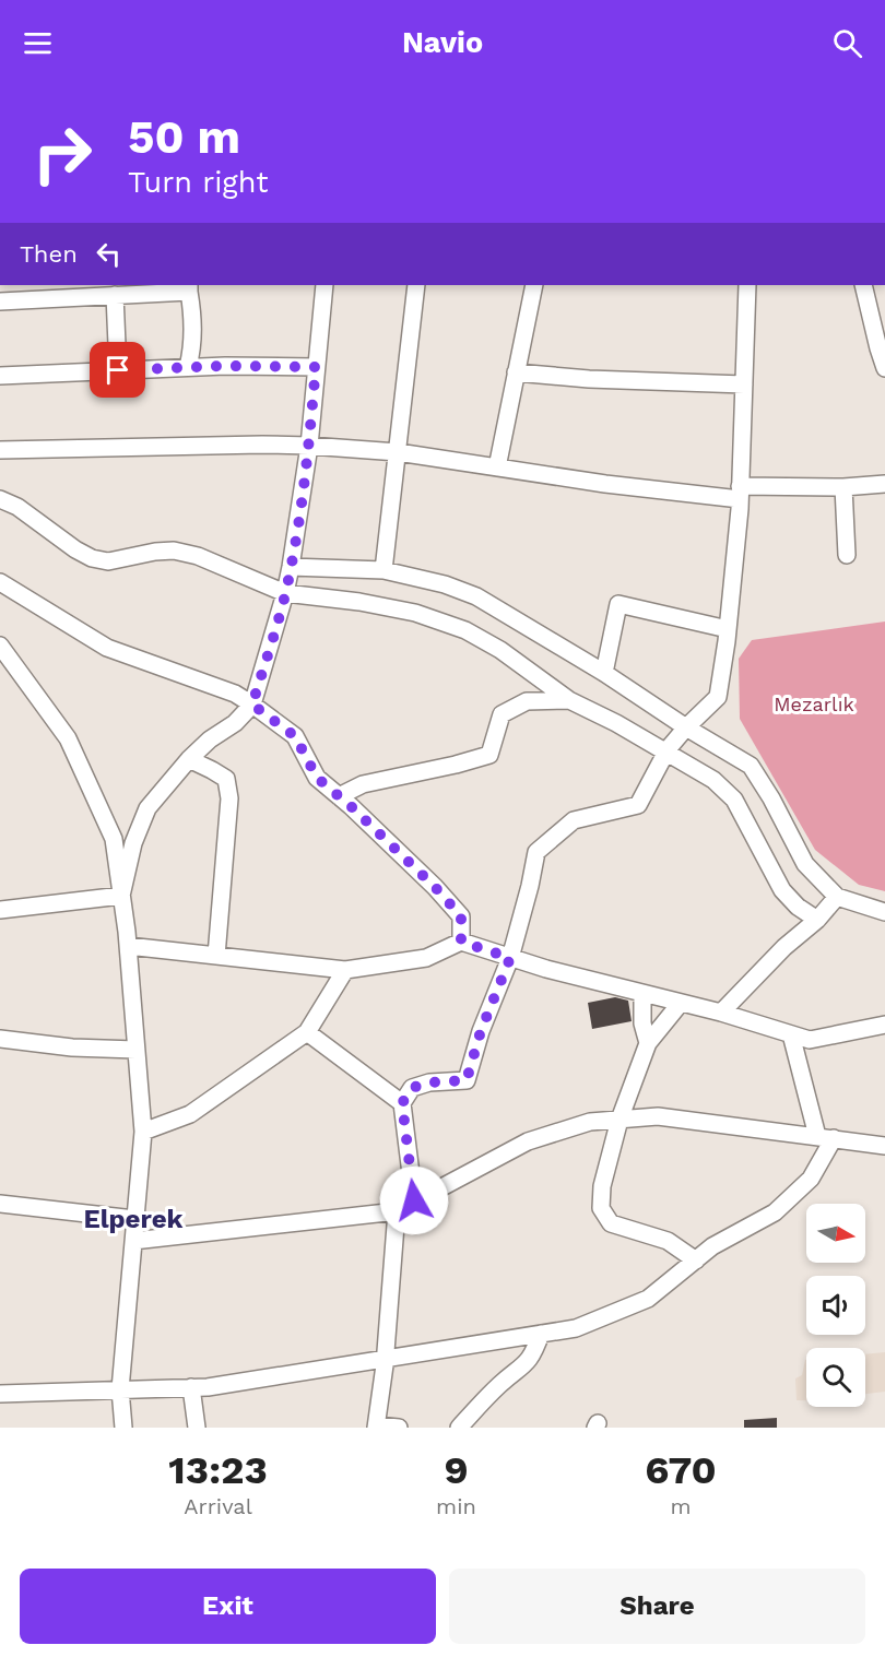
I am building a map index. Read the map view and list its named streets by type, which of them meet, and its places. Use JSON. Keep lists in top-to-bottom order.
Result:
{
  "districts": ["Elperek"],
  "parks": ["Mezarlık"],
  "north": "right",
  "page": {
    "header": "Navio",
    "turn": ["50 m", "Turn right"],
    "then": "Then",
    "eta": [
      "13:23",
      "Arrival",
      "9",
      "min",
      "670",
      "m"
    ],
    "buttons": ["Exit", "Share"]
  }
}
